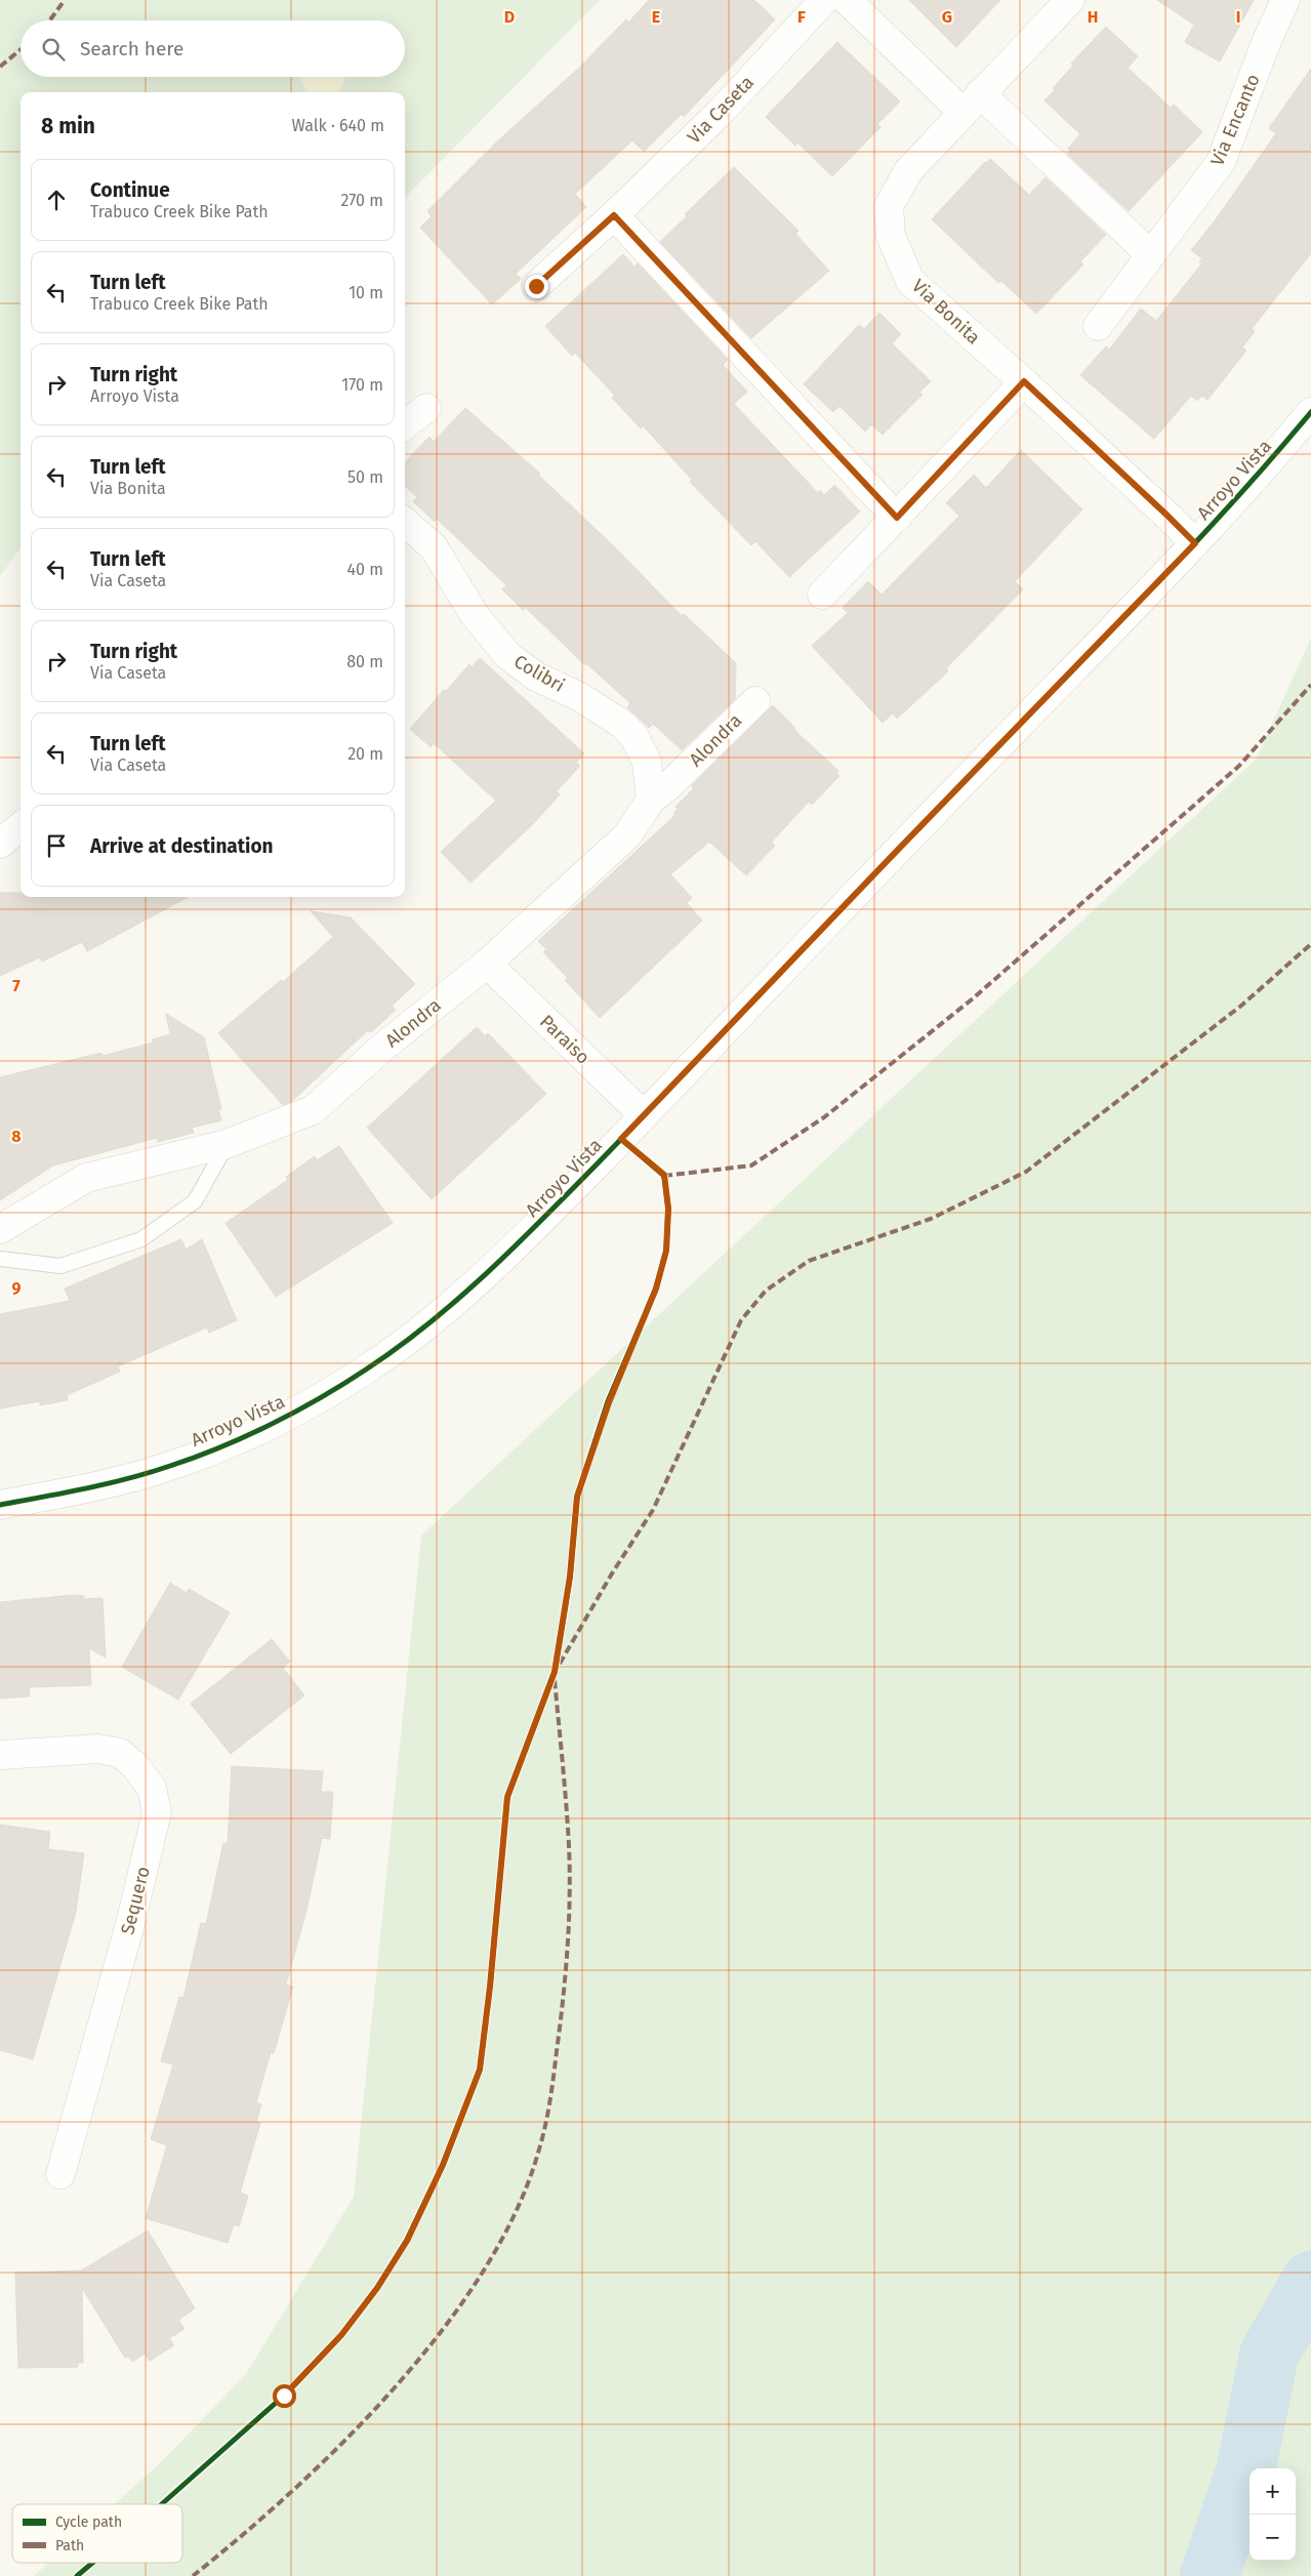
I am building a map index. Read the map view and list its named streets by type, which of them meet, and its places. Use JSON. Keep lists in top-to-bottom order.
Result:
{
  "streets": {
    "street": [
      "Via Caseta",
      "Via Encanto",
      "Via Bonita",
      "Arroyo Vista",
      "Colibri",
      "Alondra",
      "Paraiso",
      "Sequero"
    ]
  },
  "crossings": [
    ["Via Bonita", "Arroyo Vista"],
    ["Arroyo Vista", "Paraiso"],
    ["Colibri", "Alondra"],
    ["Alondra", "Paraiso"]
  ],
  "legend": ["Cycle path", "Path"],
  "page": {
    "search": "Search here",
    "heading": ["8 min", "Walk · 640 m"],
    "list": [
      ["Continue", "Trabuco Creek Bike Path", "270 m"],
      ["Turn left", "Trabuco Creek Bike Path", "10 m"],
      ["Turn right", "Arroyo Vista", "170 m"],
      ["Turn left", "Via Bonita", "50 m"],
      ["Turn left", "Via Caseta", "40 m"],
      ["Turn right", "Via Caseta", "80 m"],
      ["Turn left", "Via Caseta", "20 m"],
      "Arrive at destination"
    ],
    "map_buttons": ["+", "−"]
  },
  "grid": {
    "columns": [
      "D",
      "E",
      "F",
      "G",
      "H",
      "I"
    ],
    "rows": ["7", "8", "9"]
  }
}
